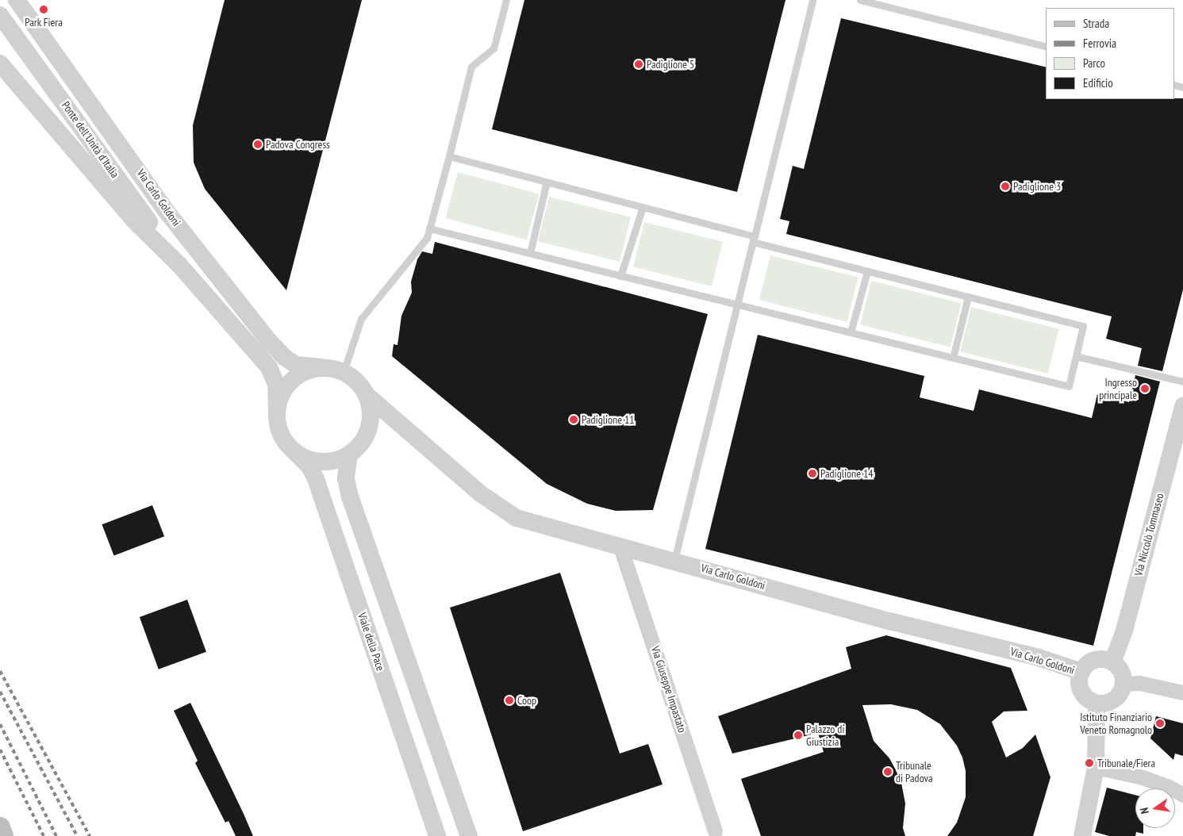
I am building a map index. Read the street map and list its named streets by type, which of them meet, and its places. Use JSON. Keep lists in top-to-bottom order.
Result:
{
  "streets": {
    "street": [
      "Ponte dell'Unità d'Italia",
      "Via Carlo Goldoni",
      "Via Niccolò Tommaseo",
      "Viale della Pace",
      "Via Giuseppe Impastato"
    ]
  },
  "crossings": [
    ["Via Carlo Goldoni", "Via Niccolò Tommaseo"],
    ["Via Carlo Goldoni", "Viale della Pace"],
    ["Via Carlo Goldoni", "Via Giuseppe Impastato"]
  ],
  "places": [
    "Park Fiera",
    "Padiglione 5",
    "Padova Congress",
    "Padiglione 3",
    "Ingresso principale",
    "Padiglione 11",
    "Padiglione 14",
    "Coop",
    "Istituto Finanziario Veneto Romagnolo",
    "Palazzo di Giustizia",
    "Tribunale/Fiera",
    "Tribunale di Padova"
  ],
  "legend": [
    "Strada",
    "Ferrovia",
    "Parco",
    "Edificio"
  ],
  "north": "left"
}
